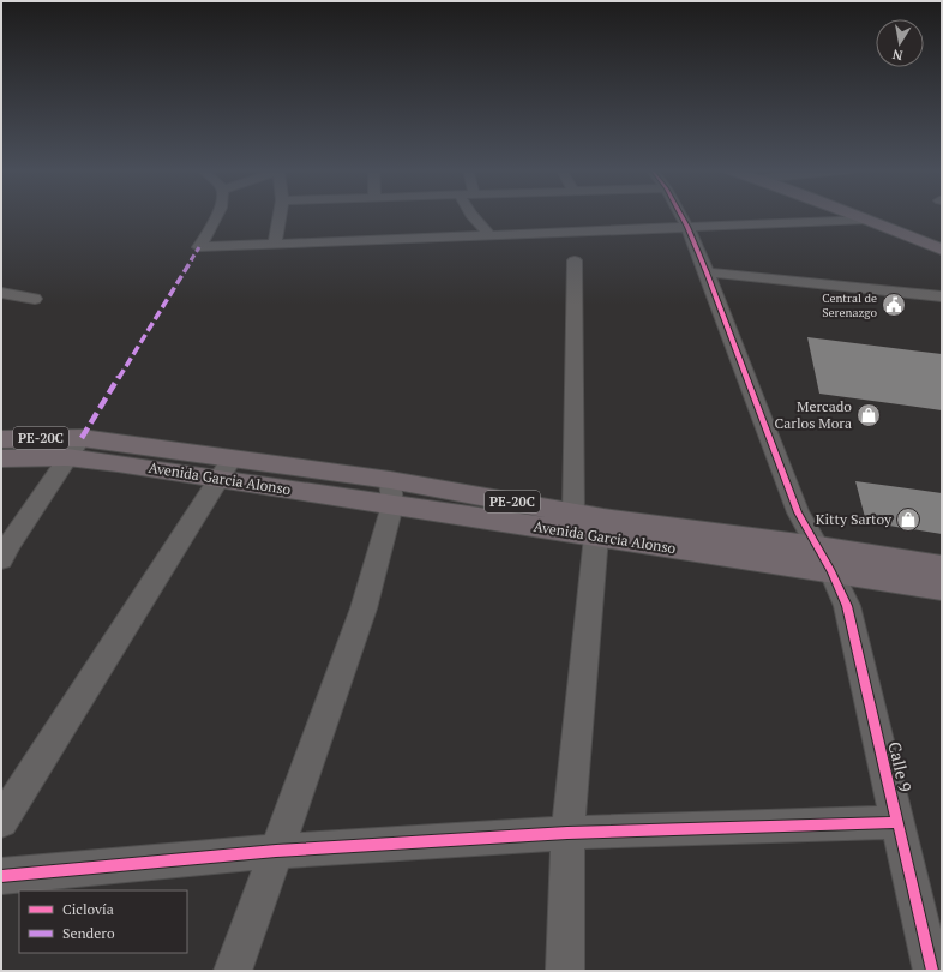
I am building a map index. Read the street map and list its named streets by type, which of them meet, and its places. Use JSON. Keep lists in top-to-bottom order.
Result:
{
  "streets": {
    "main road": ["PE-20C", "Avenida Garcia Alonso"],
    "street": ["Calle 9"]
  },
  "crossings": [
    ["PE-20C", "Avenida Garcia Alonso"],
    ["Avenida Garcia Alonso", "Calle 9"]
  ],
  "places": {
    "public building": ["Central de Serenazgo"],
    "shop": ["Mercado Carlos Mora", "Kitty Sartoy"]
  },
  "legend": ["Ciclovía", "Sendero"],
  "north": "bottom"
}
